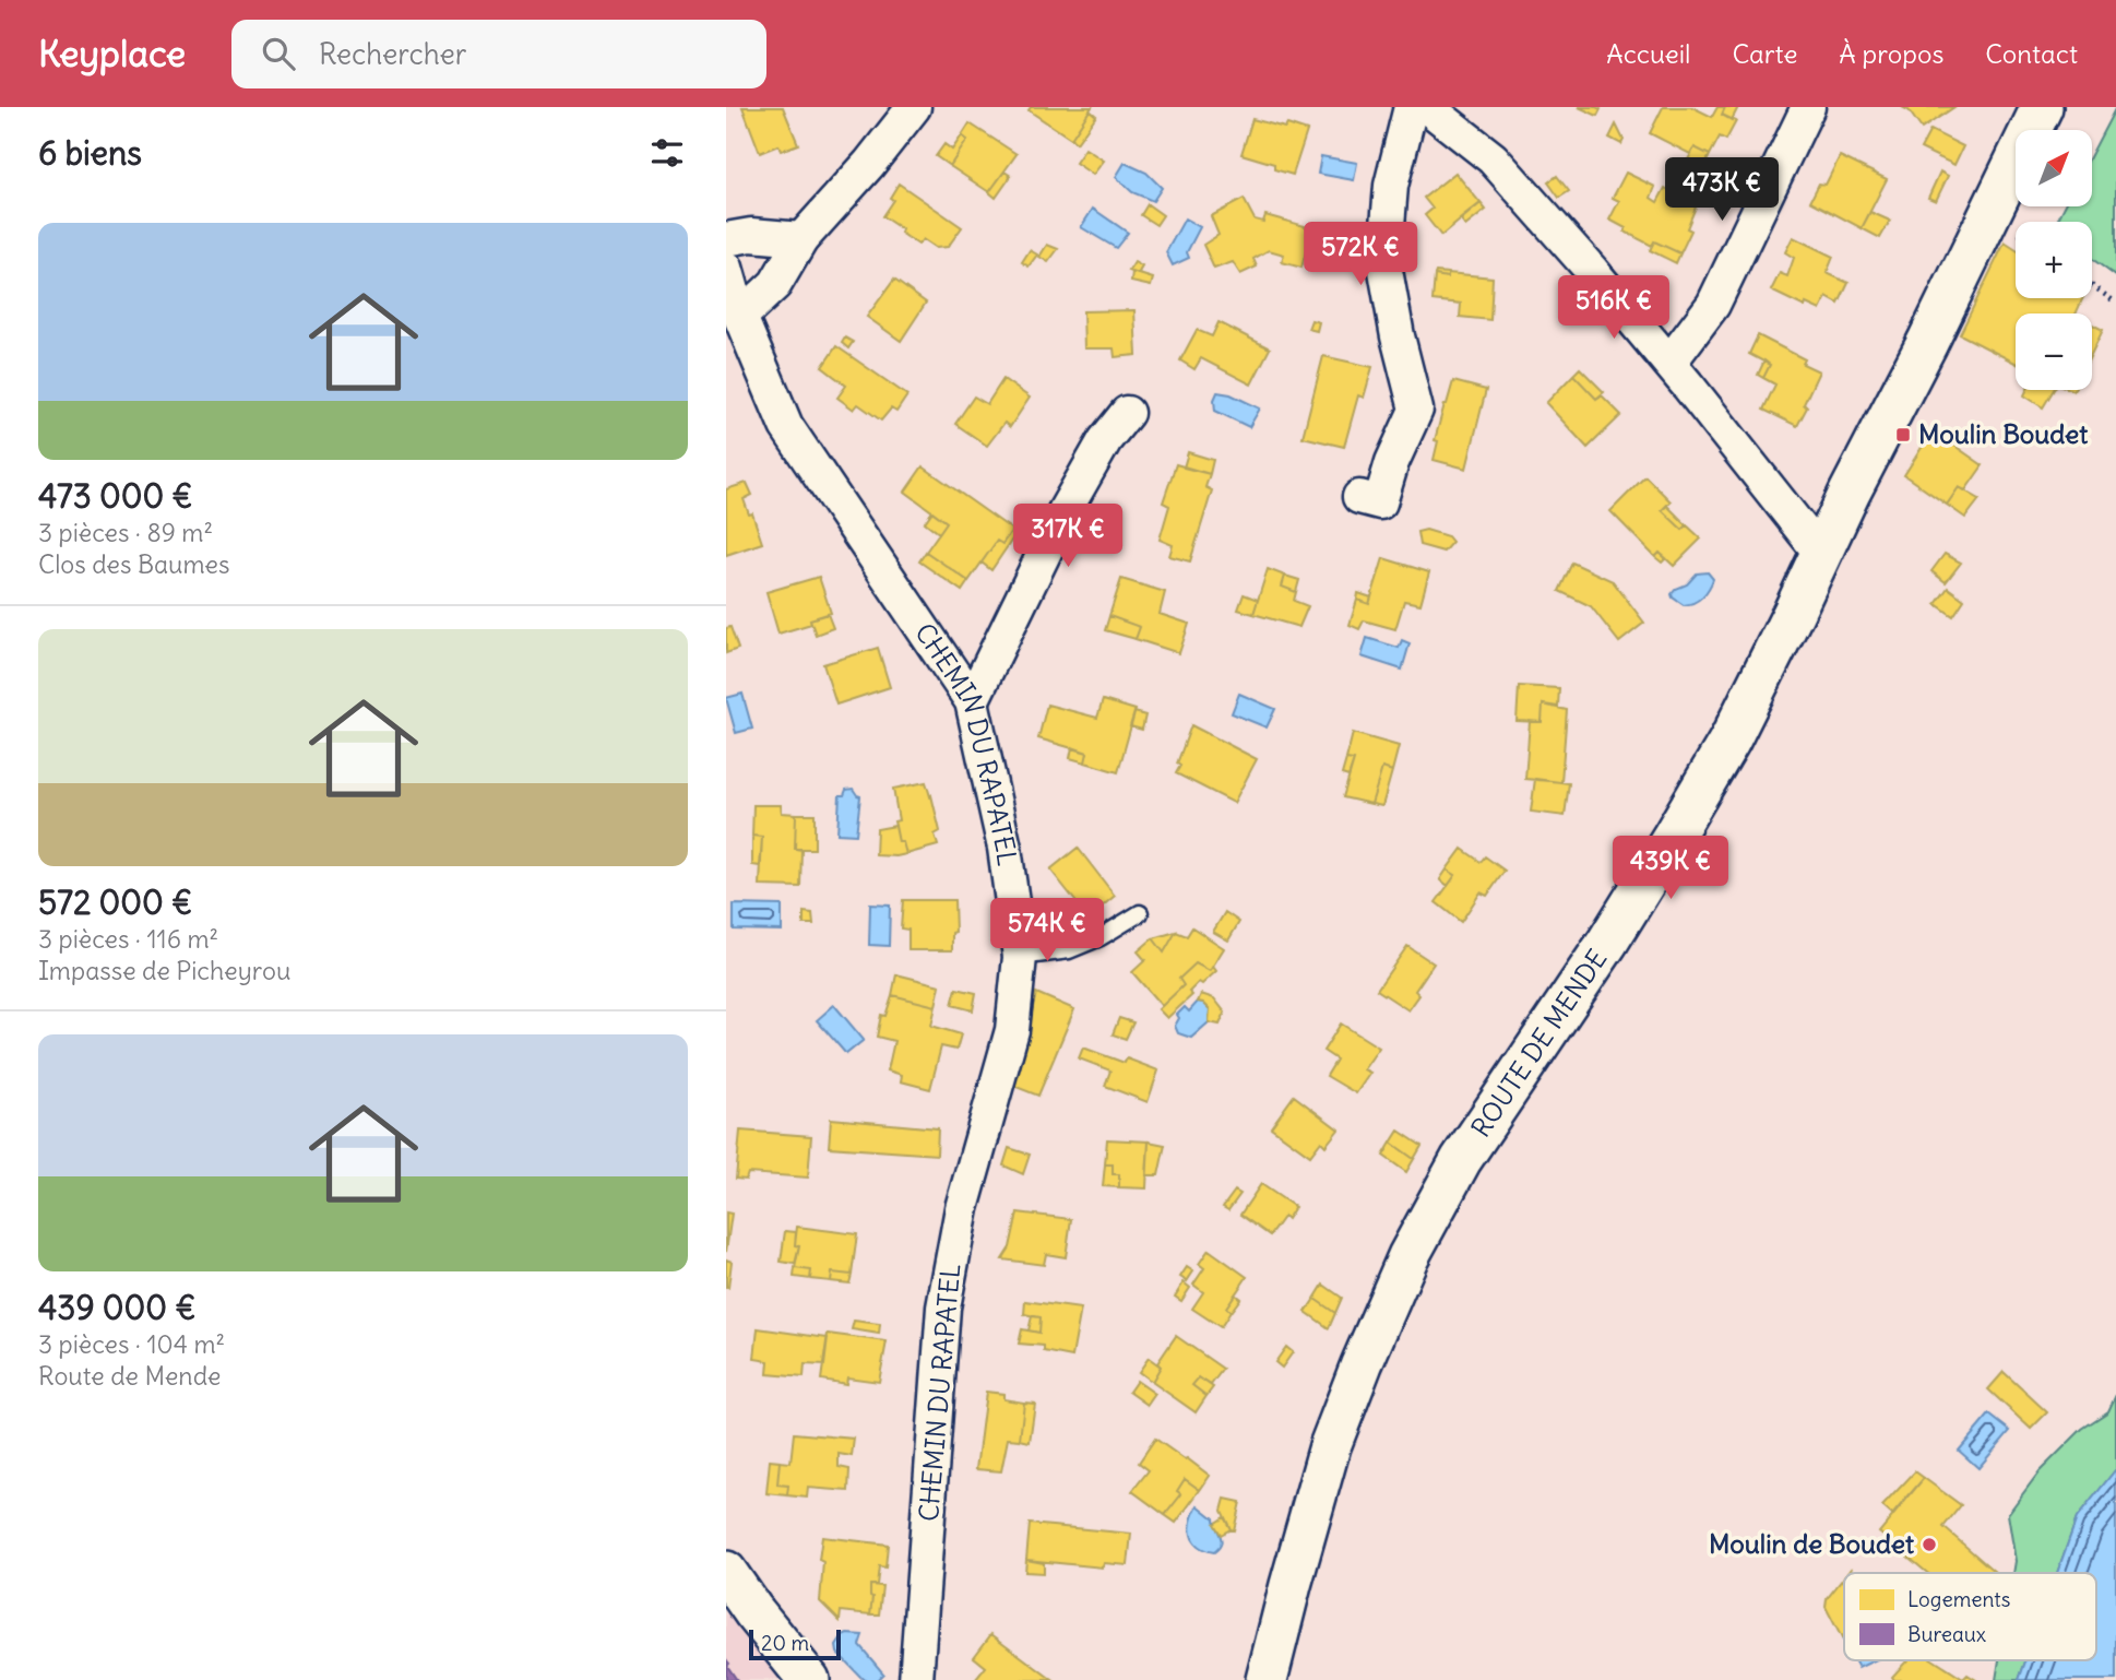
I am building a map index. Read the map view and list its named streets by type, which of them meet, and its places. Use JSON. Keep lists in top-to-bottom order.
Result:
{
  "streets": {
    "street": ["CHEMIN DU RAPATEL", "ROUTE DE MENDE"]
  },
  "places": {
    "transit": ["Moulin Boudet"],
    "other": ["Moulin de Boudet"]
  },
  "legend": ["Logements", "Bureaux"],
  "scale_bar": "20 m",
  "north": "top right",
  "page": {
    "header": "Keyplace",
    "search": "Rechercher",
    "nav": [
      "Accueil",
      "Carte",
      "À propos",
      "Contact"
    ],
    "heading": "6 biens",
    "map_buttons": ["+", "−"],
    "price": [
      "473K €",
      "572K €",
      "516K €",
      "317K €",
      "439K €",
      "574K €"
    ],
    "list": [
      {
        "name": "473 000 €",
        "note": "3 pièces · 89 m² · Clos des Baumes"
      },
      {
        "name": "572 000 €",
        "note": "3 pièces · 116 m² · Impasse de Picheyrou"
      },
      {
        "name": "439 000 €",
        "note": "3 pièces · 104 m² · Route de Mende"
      }
    ],
    "scale": "20 m"
  }
}
